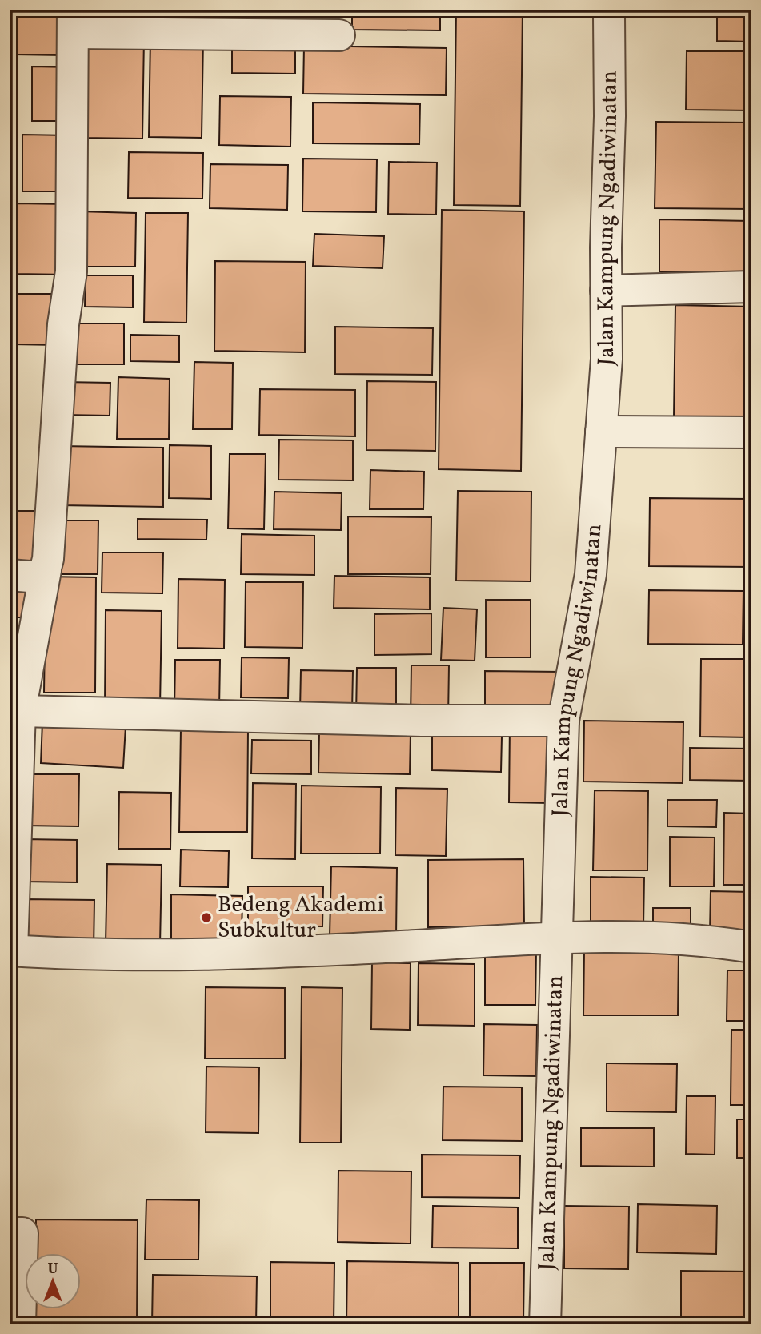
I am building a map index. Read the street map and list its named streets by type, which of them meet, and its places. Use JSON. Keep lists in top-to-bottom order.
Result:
{
  "streets": {
    "street": ["Jalan Kampung Ngadiwinatan"]
  },
  "places": ["Bedeng Akademi Subkultur"],
  "north": "top"
}
